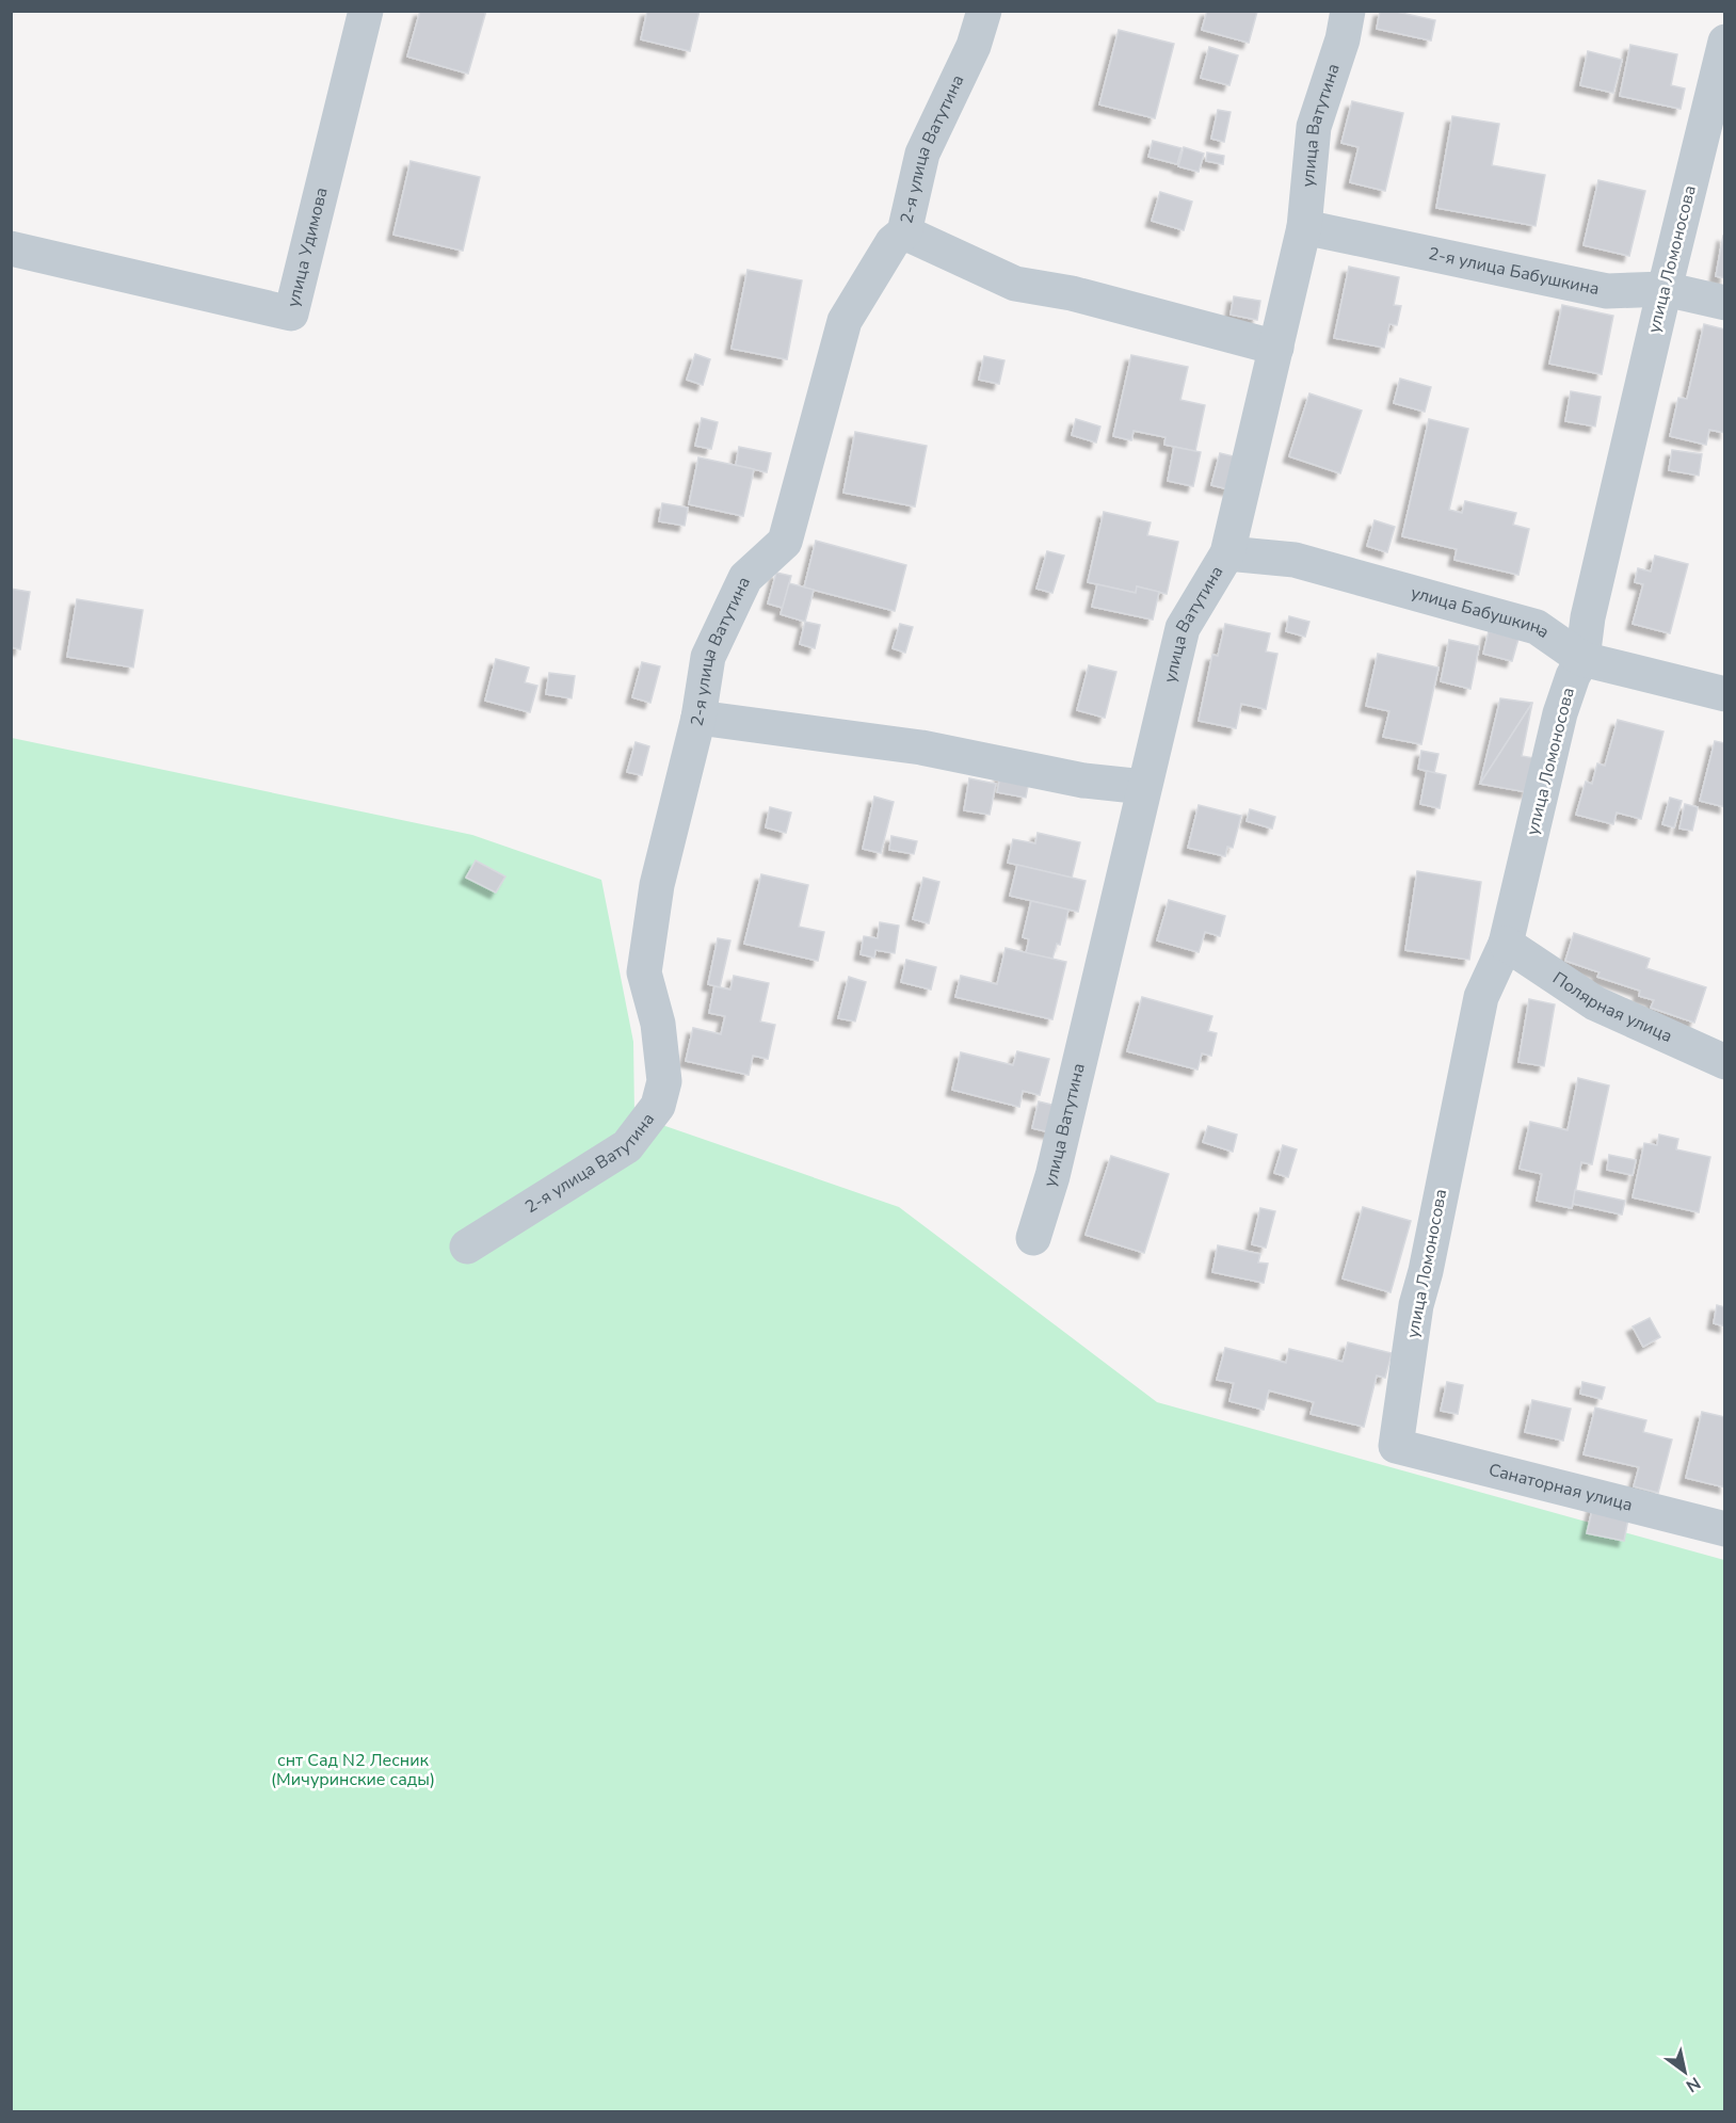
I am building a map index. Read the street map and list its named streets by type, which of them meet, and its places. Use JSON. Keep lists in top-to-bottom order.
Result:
{
  "streets": {
    "street": [
      "улица Ватутина",
      "2-я улица Ватутина",
      "улица Удимова",
      "улица Ломоносова",
      "2-я улица Бабушкина",
      "улица Бабушкина",
      "Полярная улица",
      "Санаторная улица"
    ]
  },
  "crossings": [
    ["улица Ватутина", "2-я улица Бабушкина"],
    ["улица Ватутина", "улица Бабушкина"],
    ["улица Ломоносова", "2-я улица Бабушкина"],
    ["улица Ломоносова", "улица Бабушкина"],
    ["улица Ломоносова", "Полярная улица"],
    ["улица Ломоносова", "Санаторная улица"]
  ],
  "parks": ["снт Сад N2 Лесник (Мичуринские сады)"],
  "north": "bottom right"
}
